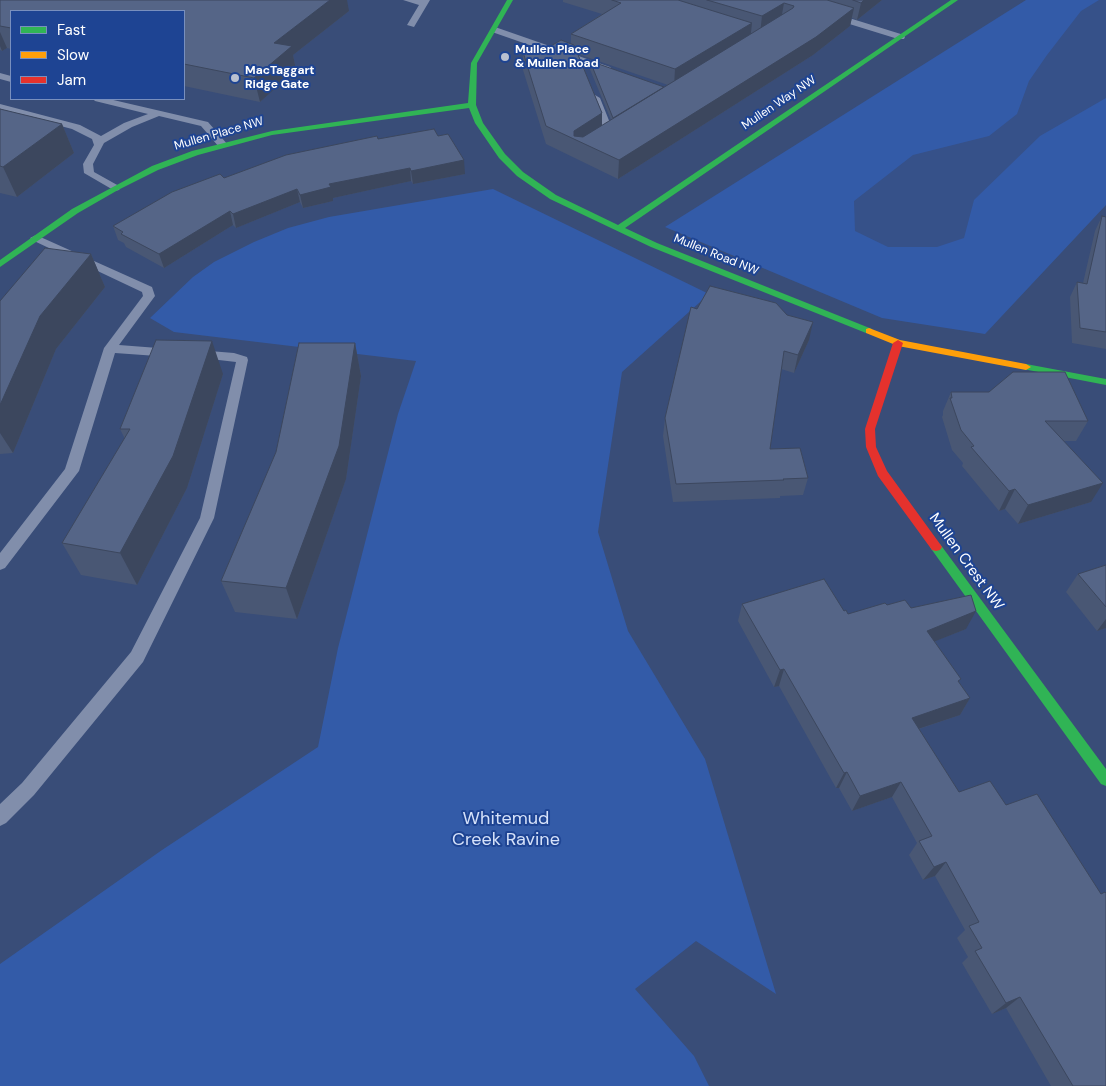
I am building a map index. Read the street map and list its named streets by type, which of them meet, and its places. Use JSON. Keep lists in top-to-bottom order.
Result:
{
  "streets": {
    "street": [
      "Mullen Way NW",
      "Mullen Place NW",
      "Mullen Road NW",
      "Mullen Crest NW"
    ]
  },
  "crossings": [
    ["Mullen Way NW", "Mullen Road NW"],
    ["Mullen Place NW", "Mullen Road NW"],
    ["Mullen Road NW", "Mullen Crest NW"]
  ],
  "parks": ["Whitemud Creek Ravine"],
  "places": ["Mullen Place & Mullen Road", "MacTaggart Ridge Gate"],
  "legend": ["Fast", "Slow", "Jam"]
}
